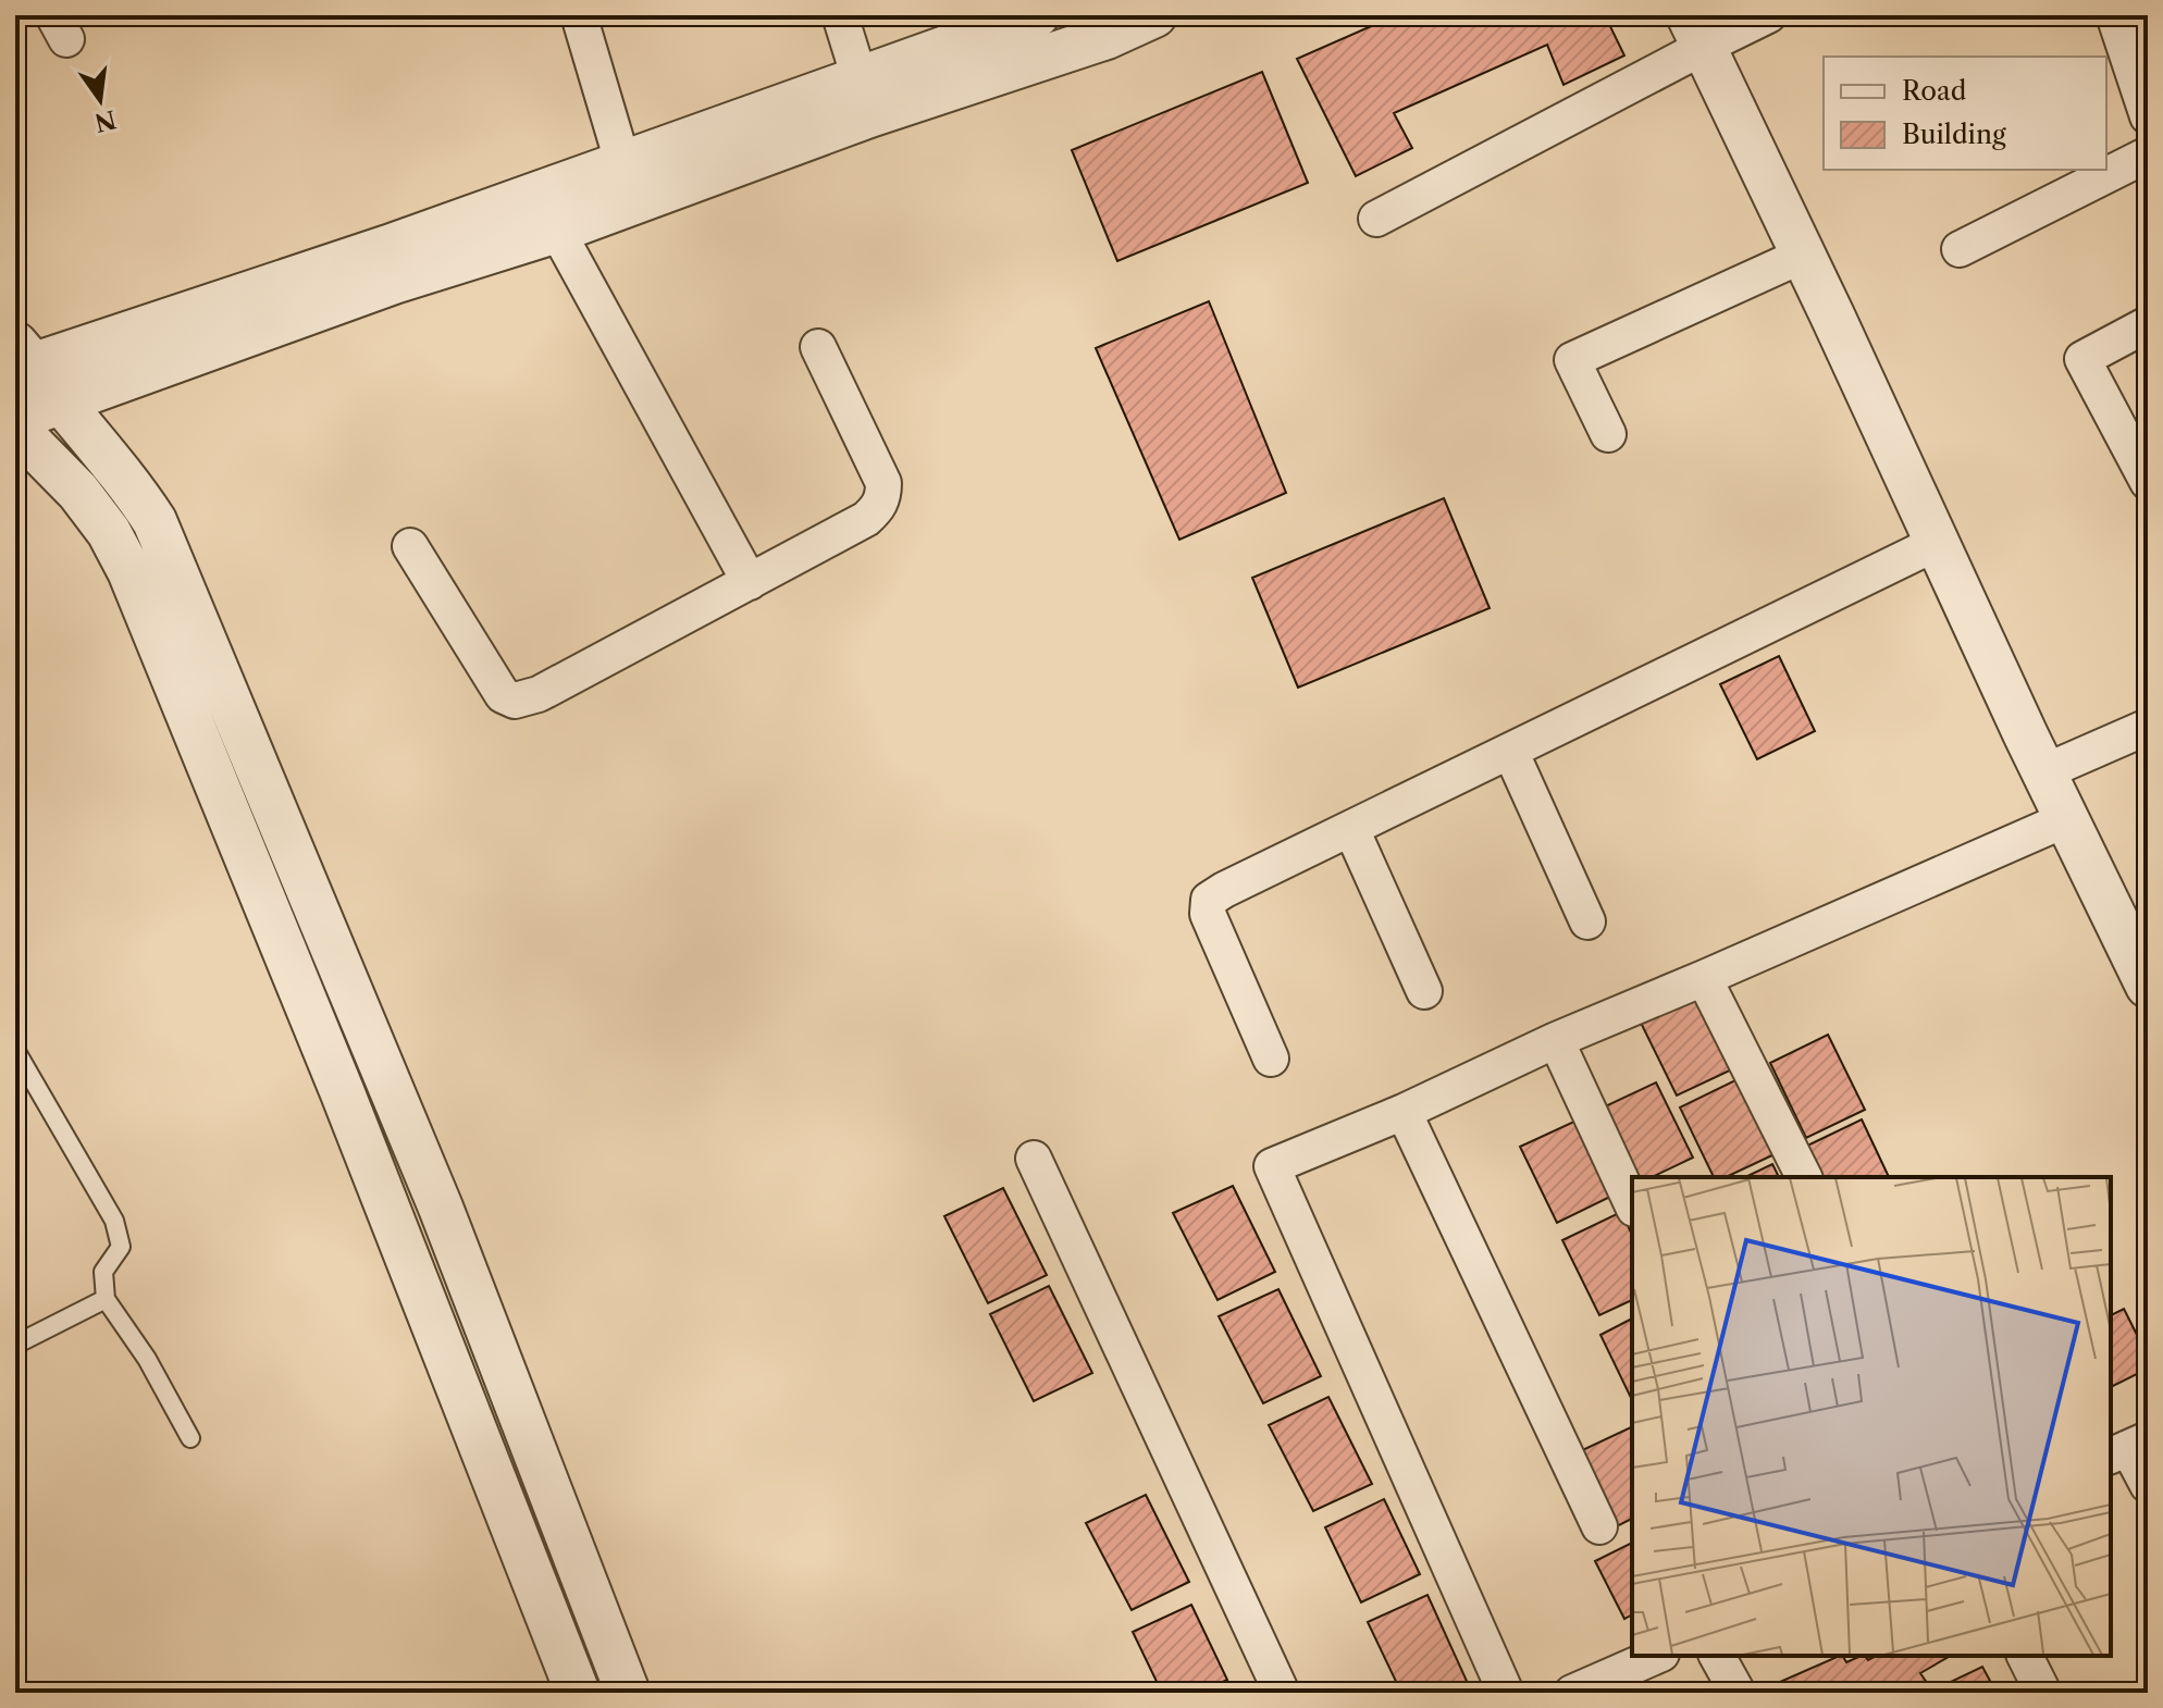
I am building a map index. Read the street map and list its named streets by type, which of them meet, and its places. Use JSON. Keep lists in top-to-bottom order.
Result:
{
  "legend": ["Road", "Building"],
  "north": "bottom"
}
